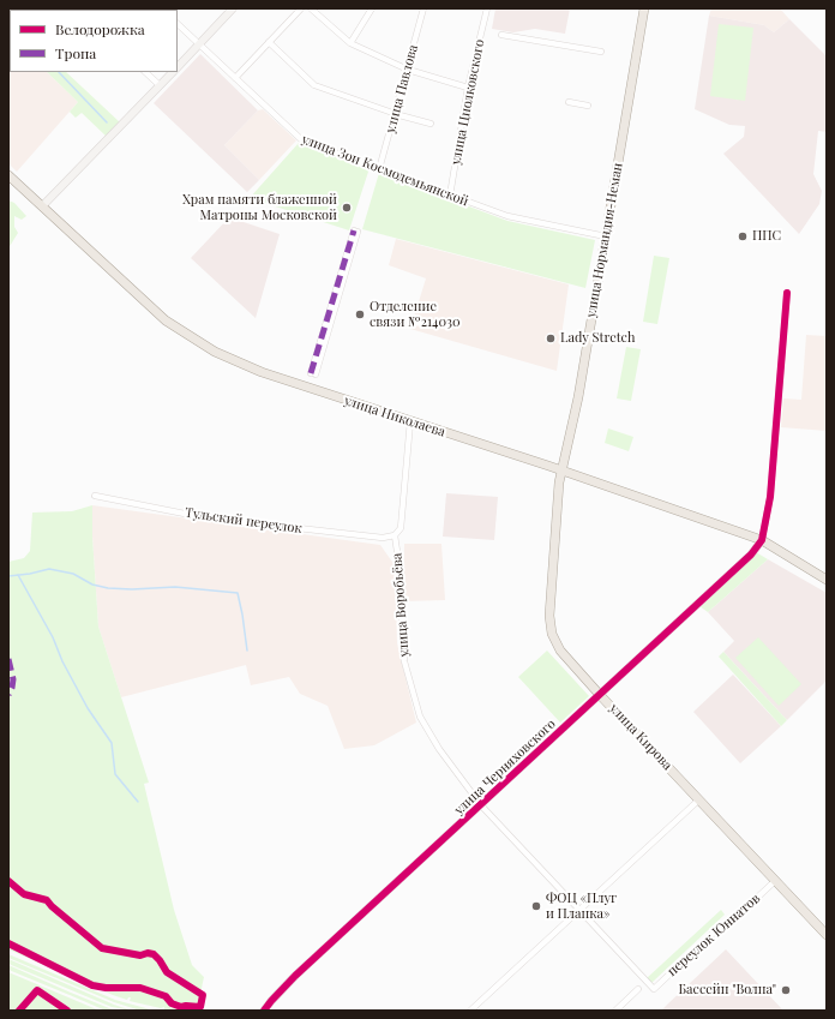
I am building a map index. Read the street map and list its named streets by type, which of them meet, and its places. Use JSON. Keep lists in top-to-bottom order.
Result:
{
  "streets": {
    "main road": ["улица Нормандия-Неман", "улица Николаева", "улица Кирова"],
    "street": [
      "улица Павлова",
      "улица Циолковского",
      "улица Зои Космодемьянской",
      "Тульский переулок",
      "улица Воробьёва",
      "улица Черняховского",
      "переулок Юннатов"
    ]
  },
  "crossings": [
    ["улица Павлова", "улица Зои Космодемьянской"],
    ["улица Циолковского", "улица Зои Космодемьянской"],
    ["улица Зои Космодемьянской", "улица Нормандия-Неман"],
    ["улица Нормандия-Неман", "улица Николаева"],
    ["улица Нормандия-Неман", "улица Кирова"],
    ["улица Николаева", "улица Воробьёва"],
    ["улица Николаева", "улица Кирова"],
    ["улица Николаева", "улица Черняховского"],
    ["Тульский переулок", "улица Воробьёва"],
    ["улица Воробьёва", "улица Черняховского"],
    ["улица Воробьёва", "переулок Юннатов"],
    ["улица Кирова", "улица Черняховского"],
    ["улица Кирова", "переулок Юннатов"]
  ],
  "places": [
    "Храм памяти блаженной Матроны Московской",
    "ППС",
    "Отделение связи №214030",
    "Lady Stretch",
    "ФОЦ «Плуг и Планка»",
    "Бассейн \"Волна\""
  ],
  "legend": ["Велодорожка", "Тропа"]
}
